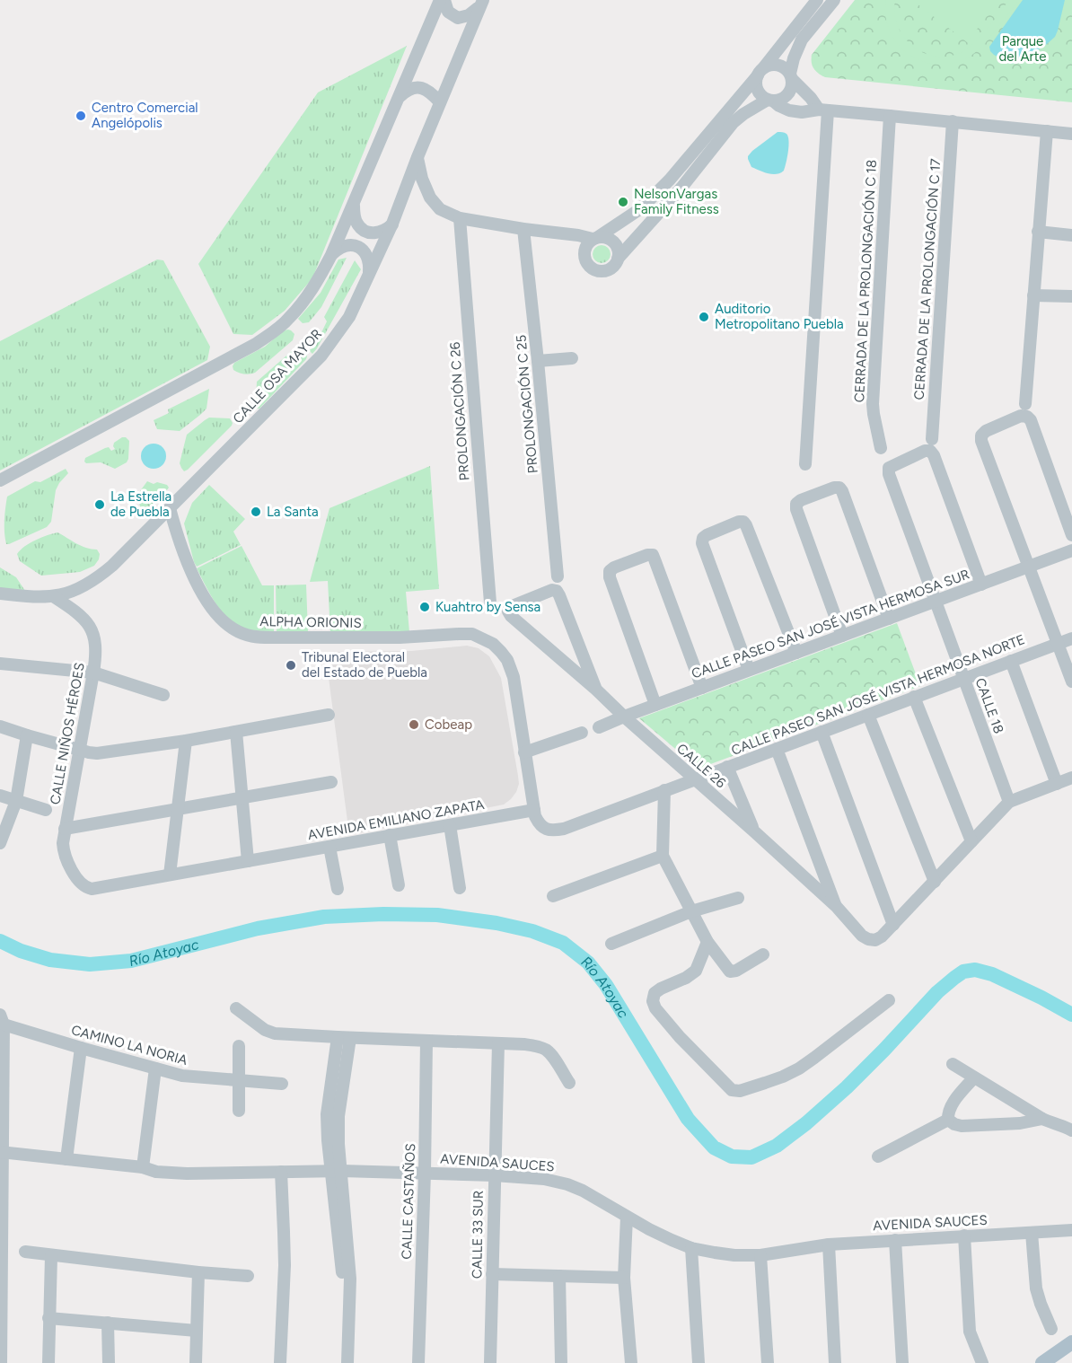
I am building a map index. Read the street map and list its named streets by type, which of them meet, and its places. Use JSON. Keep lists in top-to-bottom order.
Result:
{
  "streets": {
    "street": [
      "CERRADA DE LA PROLONGACIÓN C 17",
      "CERRADA DE LA PROLONGACIÓN C 18",
      "CALLE OSA MAYOR",
      "PROLONGACIÓN C 25",
      "PROLONGACIÓN C 26",
      "ALPHA ORIONIS",
      "CALLE PASEO SAN JOSÉ VISTA HERMOSA SUR",
      "CALLE PASEO SAN JOSÉ VISTA HERMOSA NORTE",
      "CALLE 18",
      "CALLE NIÑOS HÉROES",
      "CALLE 26",
      "AVENIDA EMILIANO ZAPATA",
      "CAMINO LA NORIA",
      "AVENIDA SAUCES",
      "CALLE CASTAÑOS",
      "CALLE 33 SUR"
    ]
  },
  "crossings": [
    ["CERRADA DE LA PROLONGACIÓN C 17", "CALLE 18"],
    ["CALLE OSA MAYOR", "ALPHA ORIONIS"],
    ["CALLE OSA MAYOR", "CALLE NIÑOS HÉROES"],
    ["CALLE PASEO SAN JOSÉ VISTA HERMOSA SUR", "CALLE 18"],
    ["CALLE PASEO SAN JOSÉ VISTA HERMOSA SUR", "CALLE 26"],
    ["CALLE PASEO SAN JOSÉ VISTA HERMOSA NORTE", "CALLE 18"],
    ["CALLE PASEO SAN JOSÉ VISTA HERMOSA NORTE", "CALLE 26"],
    ["CALLE NIÑOS HÉROES", "AVENIDA EMILIANO ZAPATA"],
    ["AVENIDA SAUCES", "CALLE CASTAÑOS"],
    ["AVENIDA SAUCES", "CALLE 33 SUR"]
  ],
  "water": ["Río Atoyac"],
  "parks": ["Parque del Arte"],
  "places": [
    "Centro Comercial Angelópolis",
    "NelsonVargas Family Fitness",
    "Auditorio Metropolitano Puebla",
    "La Estrella de Puebla",
    "La Santa",
    "Kuahtro by Sensa",
    "Tribunal Electoral del Estado de Puebla",
    "Cobeap"
  ]
}
